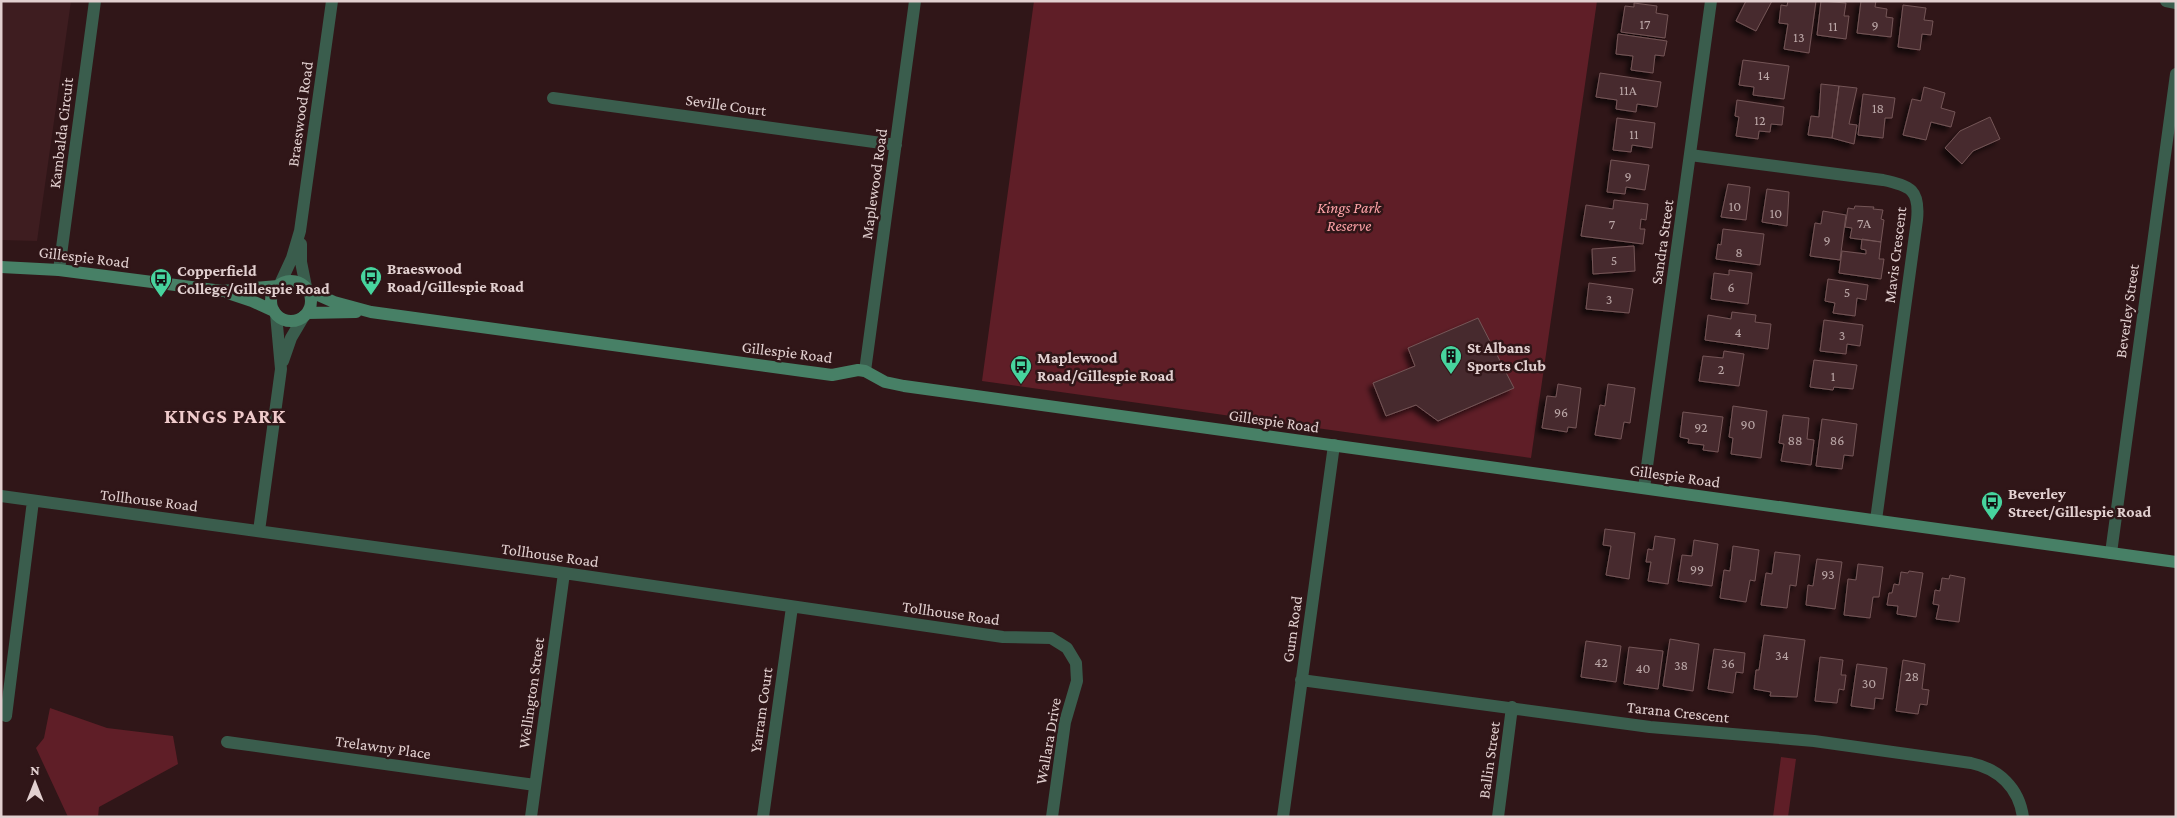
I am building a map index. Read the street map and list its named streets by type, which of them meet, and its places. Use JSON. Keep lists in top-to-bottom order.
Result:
{
  "streets": {
    "street": [
      "Seville Court",
      "Braeswood Road",
      "Kambalda Circuit",
      "Maplewood Road",
      "Sandra Street",
      "Mavis Crescent",
      "Gillespie Road",
      "Beverley Street",
      "Tollhouse Road",
      "Gum Road",
      "Wellington Street",
      "Yarram Court",
      "Tarana Crescent",
      "Wallara Drive",
      "Trelawny Place",
      "Ballin Street"
    ]
  },
  "crossings": [
    ["Seville Court", "Maplewood Road"],
    ["Braeswood Road", "Gillespie Road"],
    ["Kambalda Circuit", "Gillespie Road"],
    ["Maplewood Road", "Gillespie Road"],
    ["Sandra Street", "Mavis Crescent"],
    ["Sandra Street", "Gillespie Road"],
    ["Mavis Crescent", "Gillespie Road"],
    ["Gillespie Road", "Beverley Street"],
    ["Gillespie Road", "Gum Road"],
    ["Tollhouse Road", "Wellington Street"],
    ["Tollhouse Road", "Yarram Court"],
    ["Tollhouse Road", "Wallara Drive"],
    ["Gum Road", "Tarana Crescent"],
    ["Wellington Street", "Trelawny Place"],
    ["Tarana Crescent", "Ballin Street"]
  ],
  "districts": ["KINGS PARK"],
  "parks": ["Kings Park Reserve"],
  "places": {
    "bus stop": [
      "Braeswood Road/Gillespie Road",
      "Copperfield College/Gillespie Road",
      "Maplewood Road/Gillespie Road",
      "Beverley Street/Gillespie Road"
    ],
    "building": ["St Albans Sports Club"]
  },
  "house_numbers": [
    "17",
    "9",
    "11",
    "13",
    "14",
    "11A",
    "18",
    "12",
    "11",
    "9",
    "10",
    "10",
    "7A",
    "7",
    "9",
    "8",
    "5",
    "6",
    "5",
    "3",
    "4",
    "3",
    "2",
    "1",
    "96",
    "90",
    "92",
    "88",
    "86",
    "99",
    "93",
    "34",
    "42",
    "36",
    "38",
    "40",
    "28",
    "30"
  ],
  "north": "top"
}
